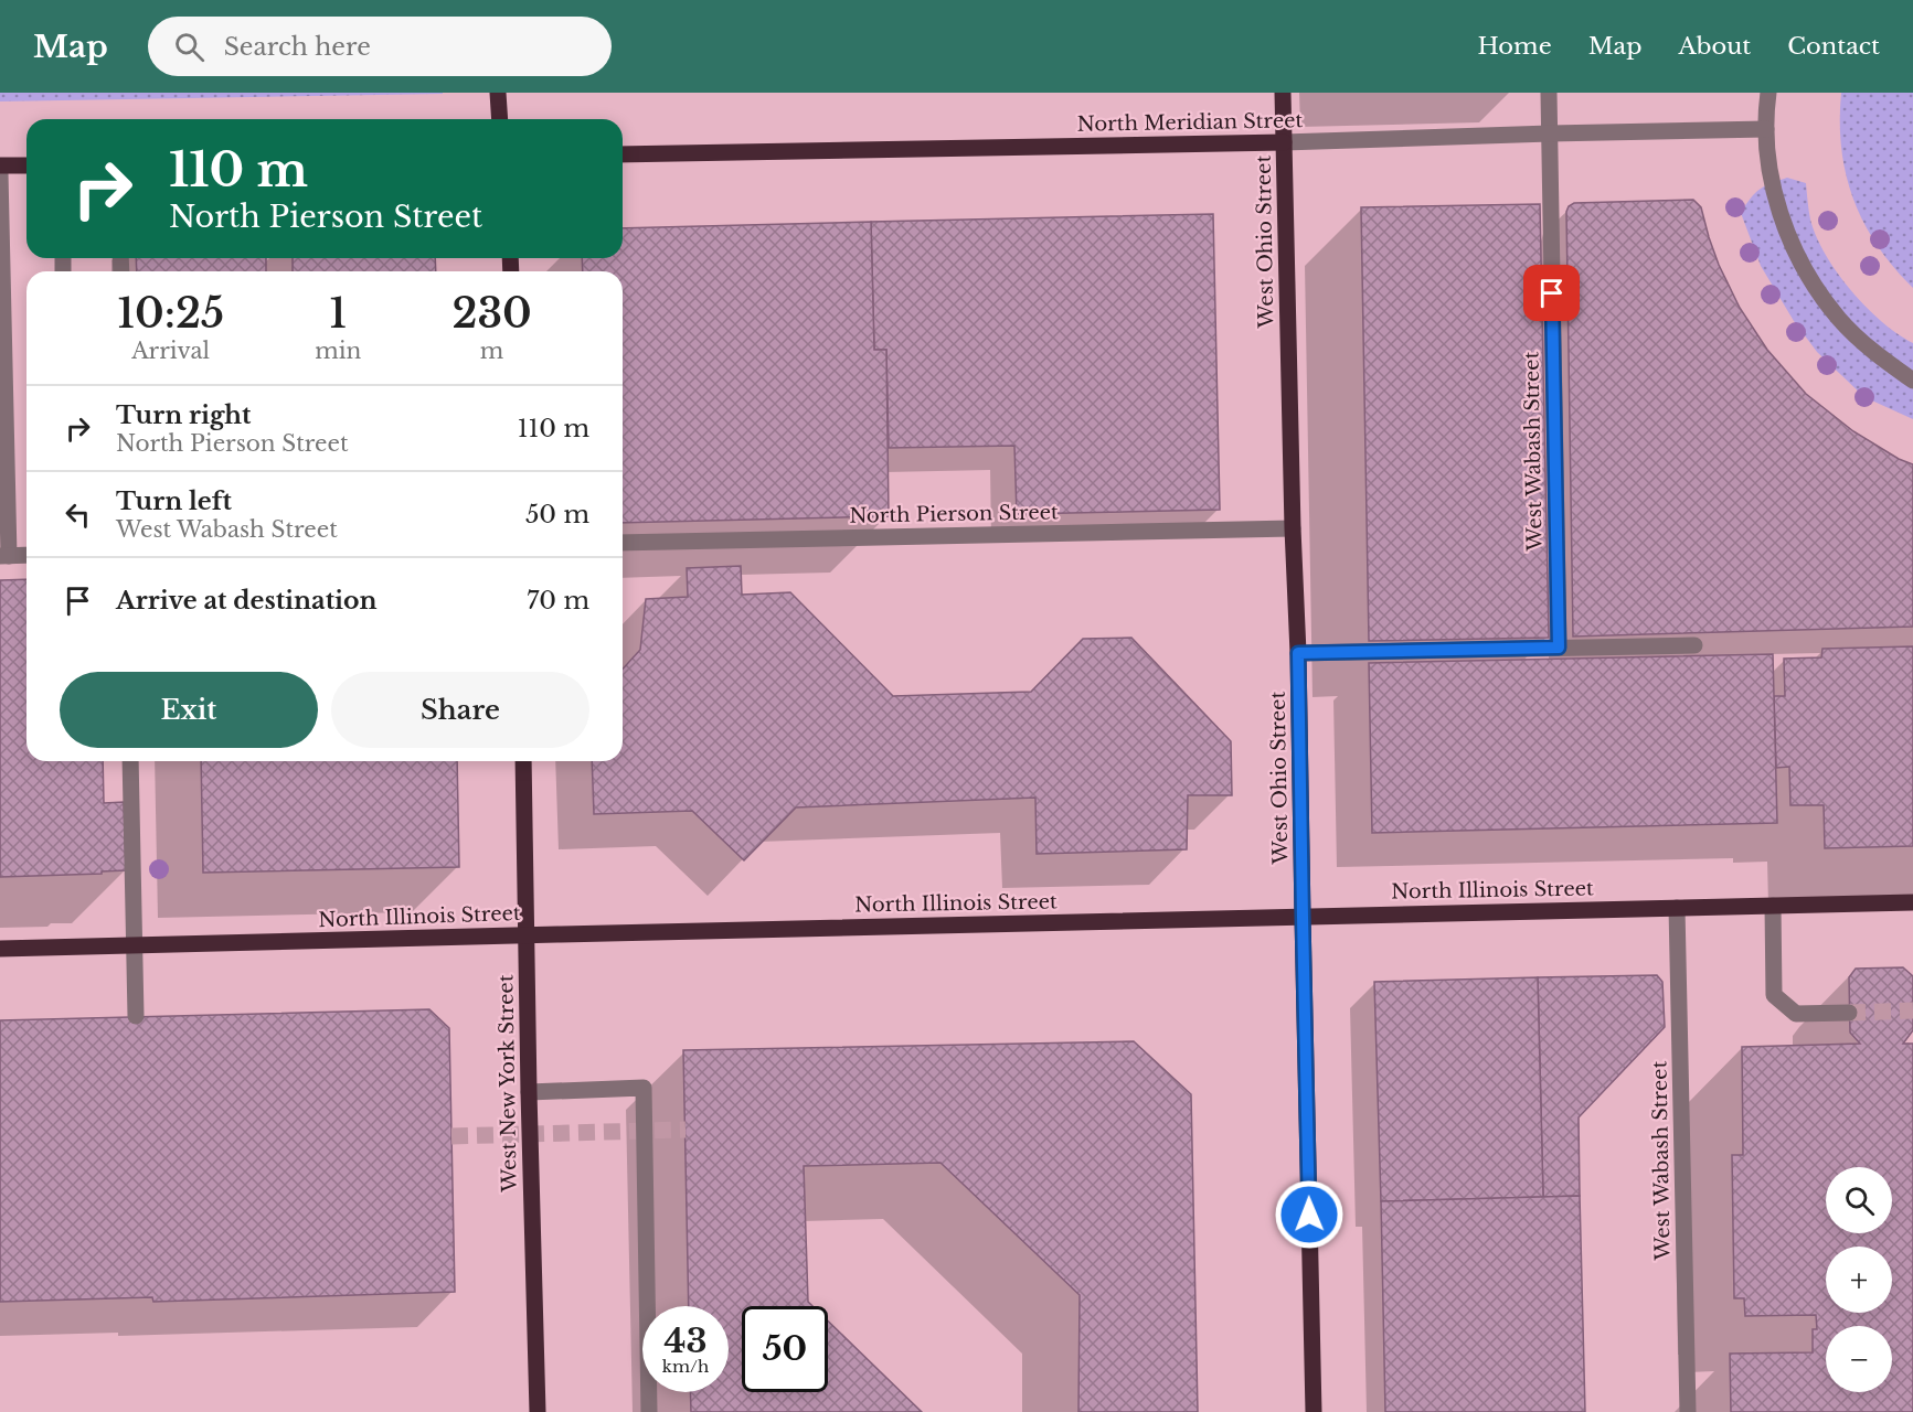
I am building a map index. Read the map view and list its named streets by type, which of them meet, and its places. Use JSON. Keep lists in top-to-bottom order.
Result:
{
  "streets": {
    "main road": [
      "North Meridian Street",
      "West Ohio Street",
      "North Illinois Street",
      "West New York Street"
    ],
    "street": ["West Wabash Street", "North Pierson Street"]
  },
  "crossings": [
    ["North Meridian Street", "West Ohio Street"],
    ["North Meridian Street", "West Wabash Street"],
    ["West Ohio Street", "North Pierson Street"],
    ["West Ohio Street", "North Illinois Street"],
    ["West Wabash Street", "North Illinois Street"],
    ["North Illinois Street", "West New York Street"]
  ],
  "page": {
    "header": "Map",
    "search": "Search here",
    "nav": [
      "Home",
      "Map",
      "About",
      "Contact"
    ],
    "turn": ["110 m", "North Pierson Street"],
    "eta": [
      "10:25",
      "Arrival",
      "1",
      "min",
      "230",
      "m"
    ],
    "list": [
      {
        "name": "Turn right",
        "note": "North Pierson Street",
        "value": "110 m"
      },
      {
        "name": "Turn left",
        "note": "West Wabash Street",
        "value": "50 m"
      },
      {
        "name": "Arrive at destination",
        "value": "70 m"
      }
    ],
    "buttons": ["Exit", "Share"],
    "map_buttons": ["+", "−"],
    "speed": "43 km/h",
    "limit": "50"
  }
}
